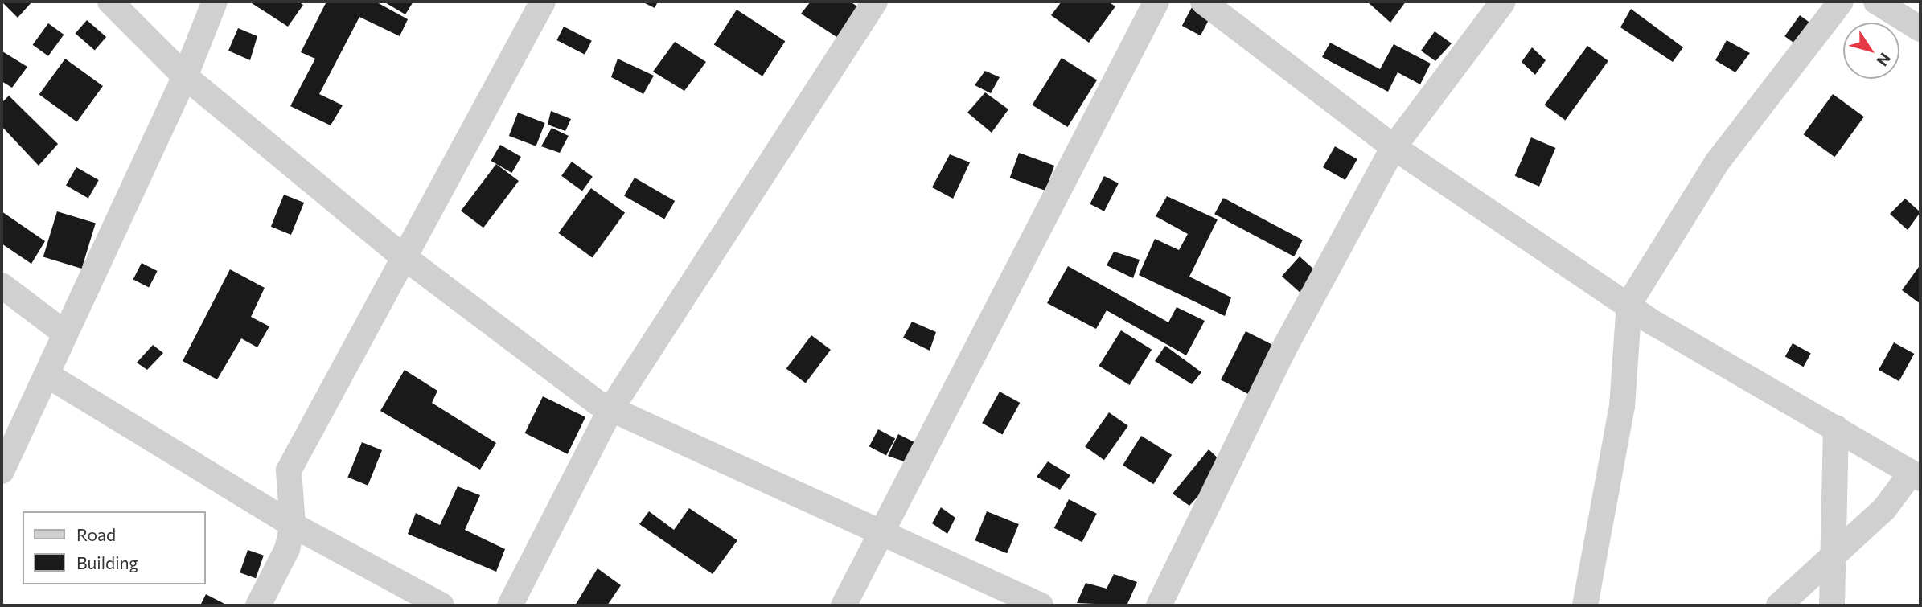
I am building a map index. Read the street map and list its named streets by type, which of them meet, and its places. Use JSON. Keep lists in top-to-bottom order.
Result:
{
  "legend": ["Road", "Building"],
  "north": "bottom right"
}
